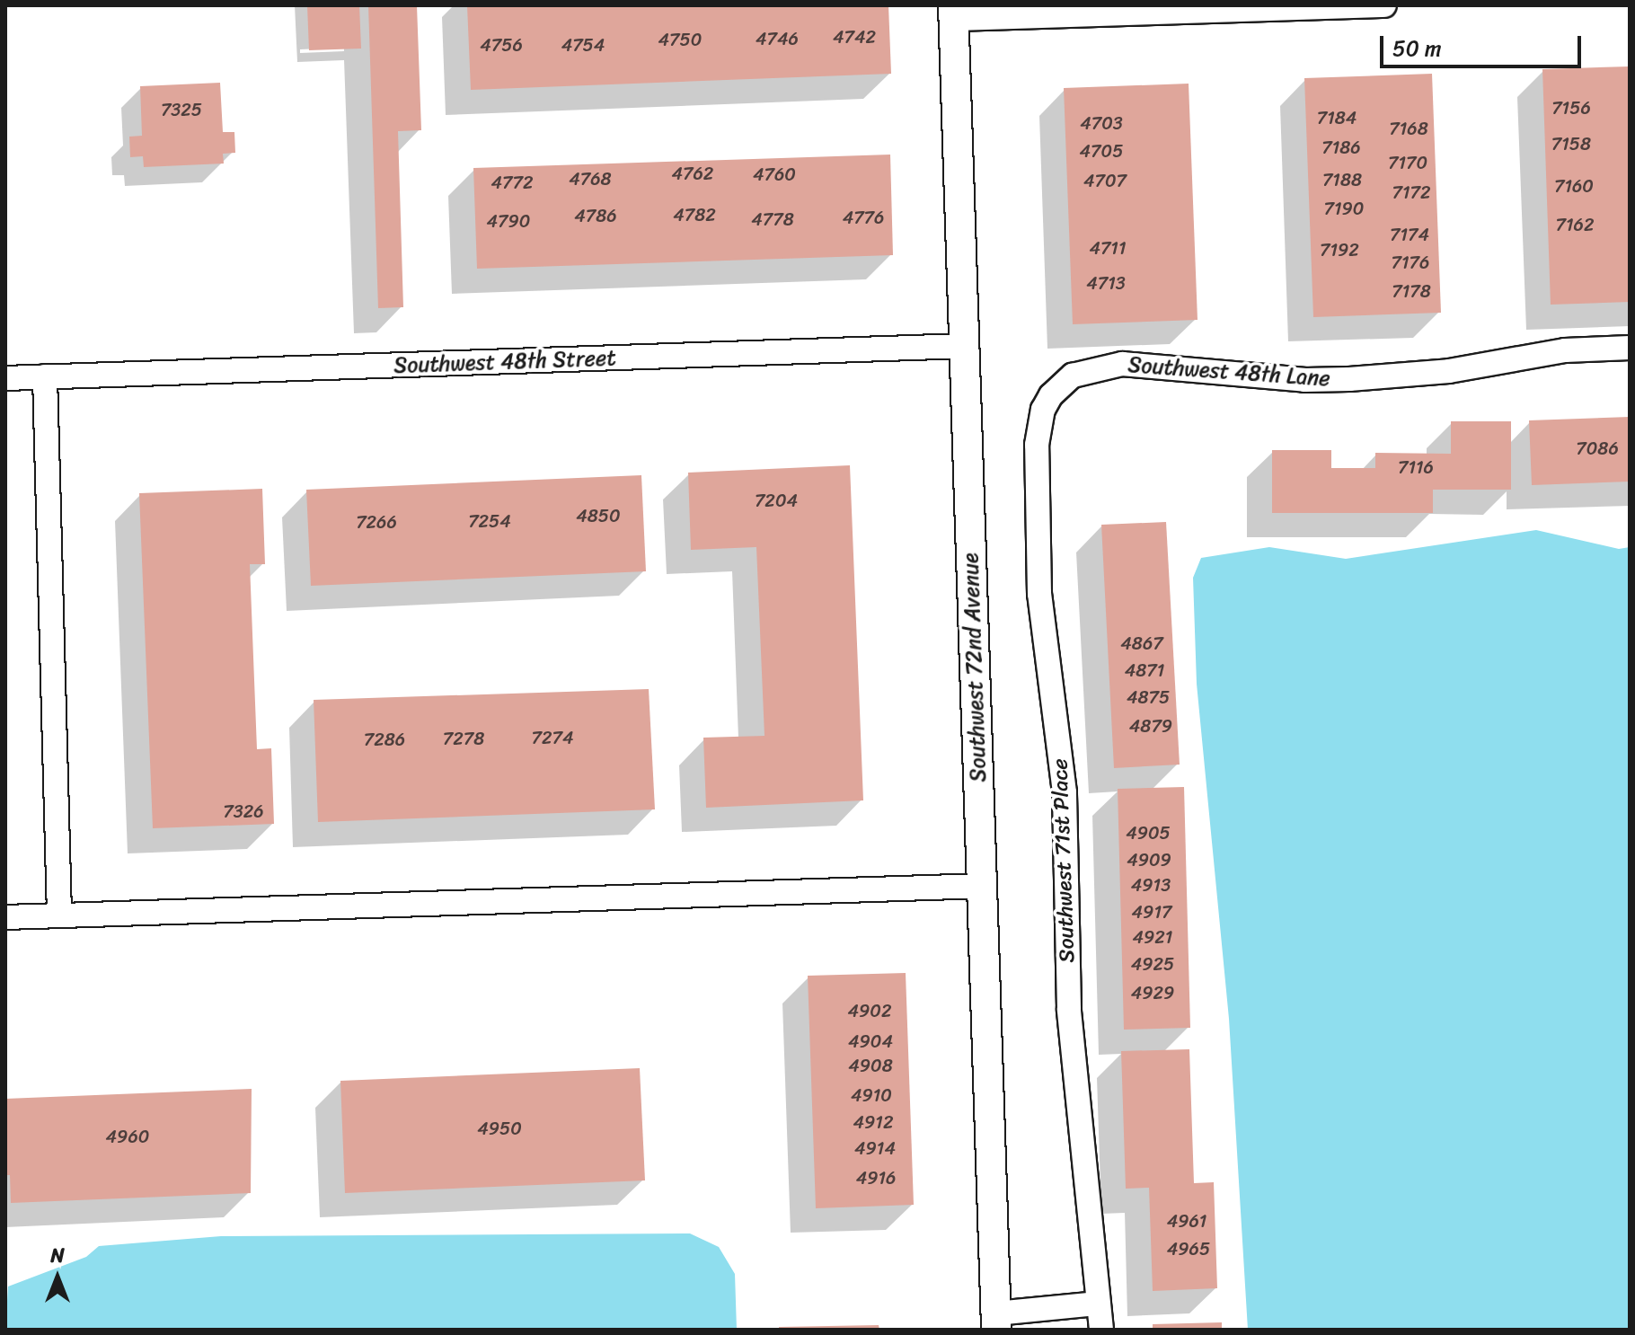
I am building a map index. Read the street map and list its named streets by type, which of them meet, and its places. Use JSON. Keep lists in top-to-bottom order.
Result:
{
  "streets": {
    "street": [
      "Southwest 48th Street",
      "Southwest 48th Lane",
      "Southwest 72nd Avenue",
      "Southwest 71st Place"
    ]
  },
  "crossings": [
    ["Southwest 48th Street", "Southwest 72nd Avenue"],
    ["Southwest 48th Lane", "Southwest 71st Place"]
  ],
  "house_numbers": [
    "4742",
    "4746",
    "4750",
    "4756",
    "4754",
    "7156",
    "7325",
    "7184",
    "4703",
    "7168",
    "7158",
    "7186",
    "4705",
    "7170",
    "4762",
    "4760",
    "4768",
    "7188",
    "4707",
    "4772",
    "7160",
    "7172",
    "7190",
    "4782",
    "4786",
    "4776",
    "4778",
    "4790",
    "7162",
    "7174",
    "4711",
    "7192",
    "7176",
    "4713",
    "7178",
    "7086",
    "7116",
    "7204",
    "4850",
    "7254",
    "7266",
    "4867",
    "4871",
    "4875",
    "4879",
    "7274",
    "7278",
    "7286",
    "7326",
    "4905",
    "4909",
    "4913",
    "4917",
    "4921",
    "4925",
    "4929",
    "4902",
    "4904",
    "4908",
    "4910",
    "4912",
    "4950",
    "4960",
    "4914",
    "4916",
    "4961",
    "4965"
  ],
  "scale_bar": "50 m",
  "north": "top"
}
